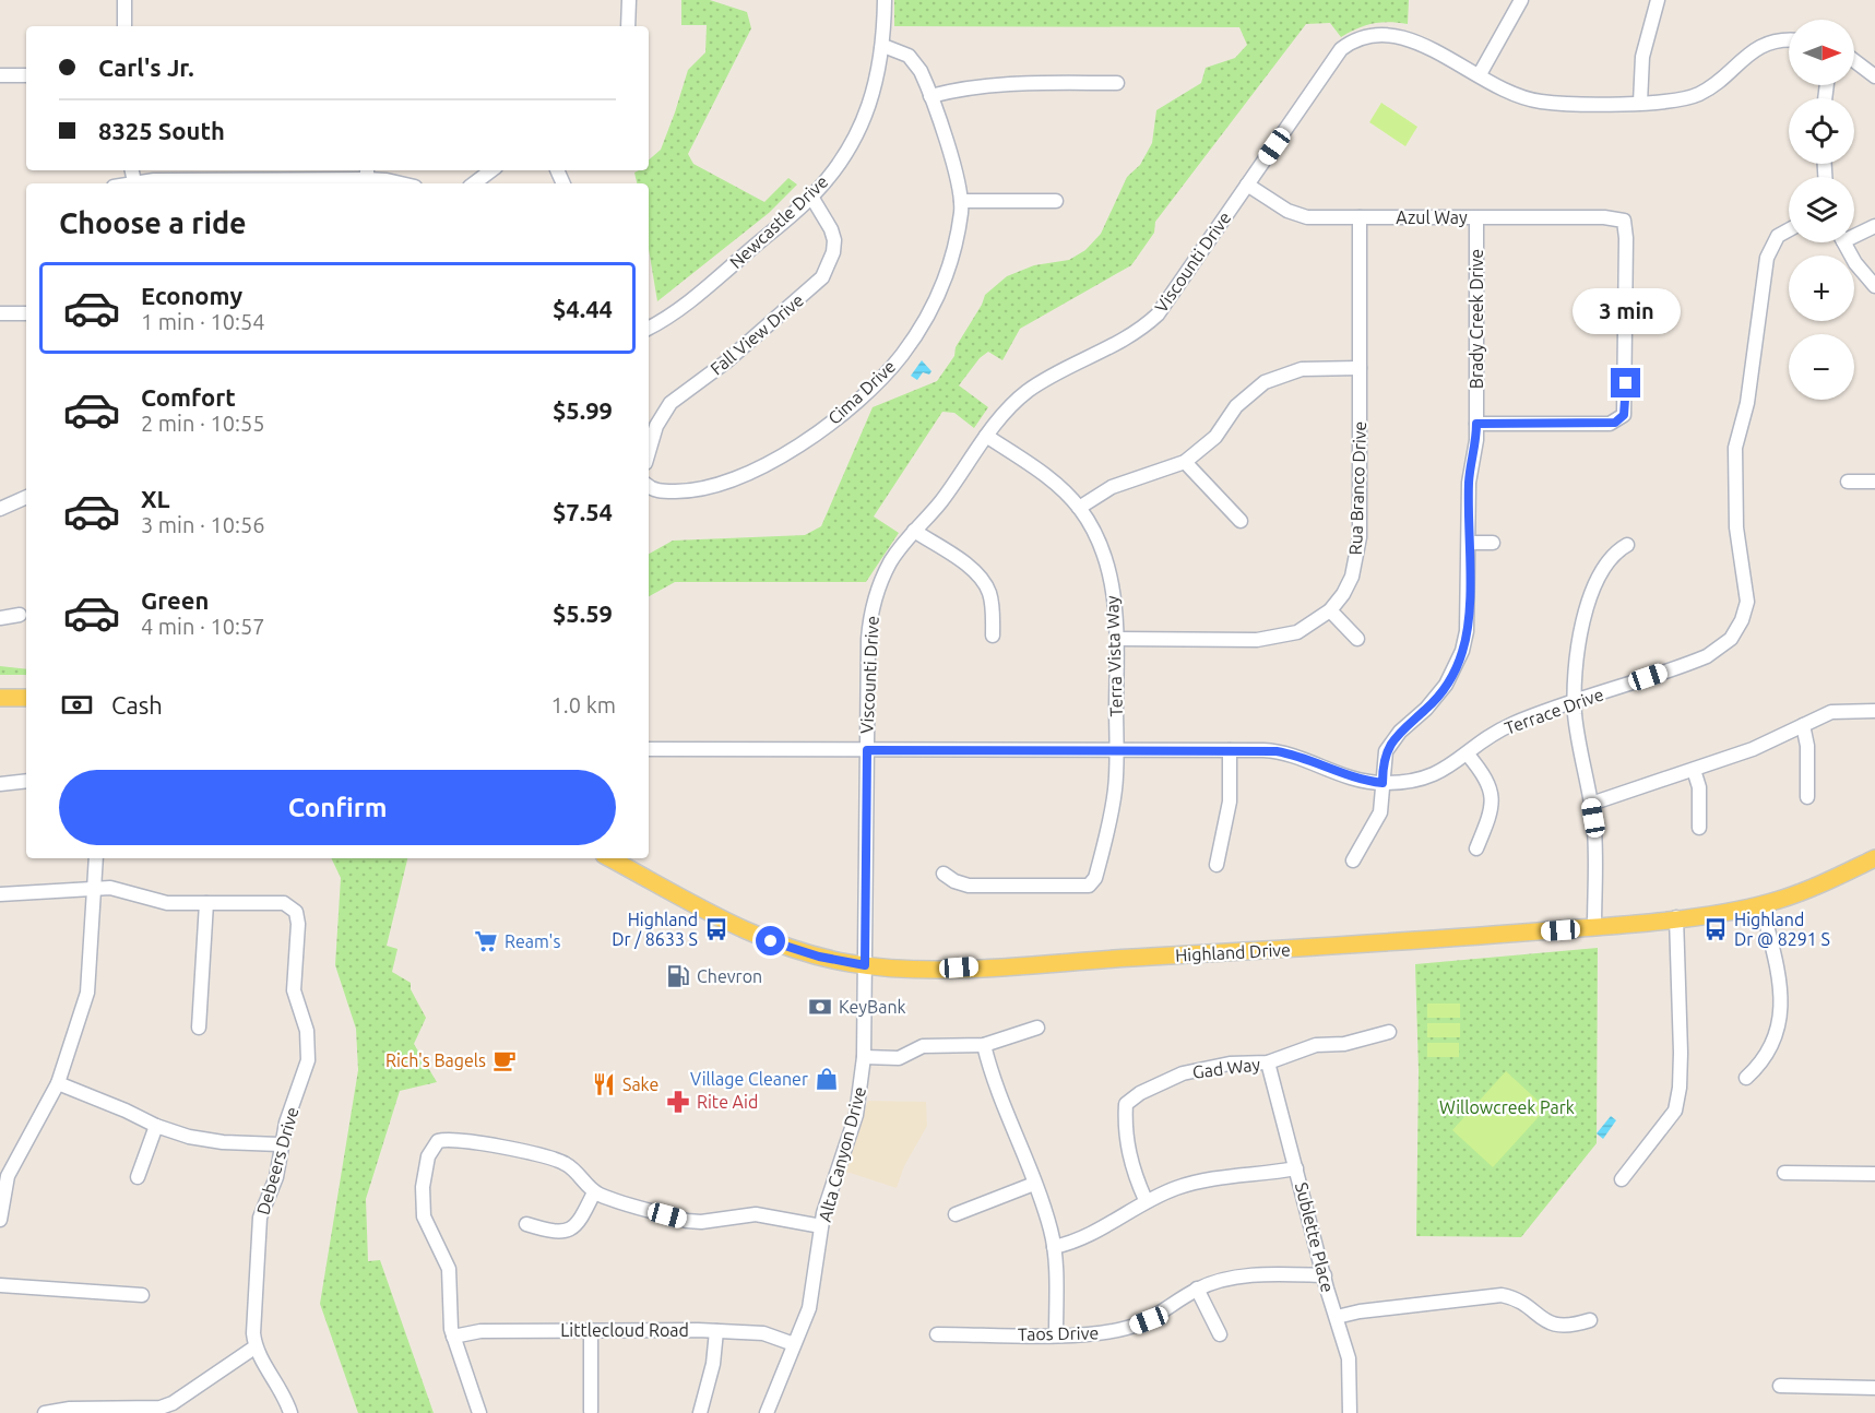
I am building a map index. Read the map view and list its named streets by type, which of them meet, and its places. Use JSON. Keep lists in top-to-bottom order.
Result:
{
  "streets": {
    "main road": ["Highland Drive"],
    "street": [
      "Azul Way",
      "Newcastle Drive",
      "Viscounti Drive",
      "Brady Creek Drive",
      "Fall View Drive",
      "Cima Drive",
      "Rua Branco Drive",
      "Terra Vista Way",
      "Terrace Drive",
      "Gad Way",
      "Alta Canyon Drive",
      "Debeers Drive",
      "Sublette Place",
      "Littlecloud Road",
      "Taos Drive"
    ]
  },
  "crossings": [
    ["Azul Way", "Viscounti Drive"],
    ["Azul Way", "Brady Creek Drive"],
    ["Azul Way", "Rua Branco Drive"],
    ["Newcastle Drive", "Fall View Drive"],
    ["Newcastle Drive", "Cima Drive"],
    ["Viscounti Drive", "Terra Vista Way"],
    ["Viscounti Drive", "Terrace Drive"],
    ["Viscounti Drive", "Highland Drive"],
    ["Viscounti Drive", "Alta Canyon Drive"],
    ["Brady Creek Drive", "Terrace Drive"],
    ["Rua Branco Drive", "Terra Vista Way"],
    ["Terra Vista Way", "Terrace Drive"],
    ["Highland Drive", "Alta Canyon Drive"],
    ["Gad Way", "Sublette Place"],
    ["Alta Canyon Drive", "Littlecloud Road"],
    ["Sublette Place", "Taos Drive"]
  ],
  "parks": ["Willowcreek Park"],
  "places": {
    "bus stop": ["Highland Dr / 8633 S", "Highland Dr @ 8291 S"],
    "supermarket": ["Ream's"],
    "fuel station": ["Chevron"],
    "bank": ["KeyBank"],
    "cafe": ["Rich's Bagels"],
    "shop": ["Village Cleaner"],
    "restaurant": ["Sake"],
    "pharmacy": ["Rite Aid"]
  },
  "north": "right",
  "page": {
    "map_buttons": ["+", "−"],
    "banner": ["Carl's Jr.", "8325 South"],
    "heading": "Choose a ride",
    "list": [
      {
        "name": "Economy",
        "note": "1 min · 10:54",
        "value": "$4.44"
      },
      {
        "name": "Comfort",
        "note": "2 min · 10:55",
        "value": "$5.99"
      },
      {
        "name": "XL",
        "note": "3 min · 10:56",
        "value": "$7.54"
      },
      {
        "name": "Green",
        "note": "4 min · 10:57",
        "value": "$5.59"
      }
    ],
    "bubble": "3 min",
    "pay": ["Cash", "1.0 km"],
    "buttons": "Confirm"
  }
}
